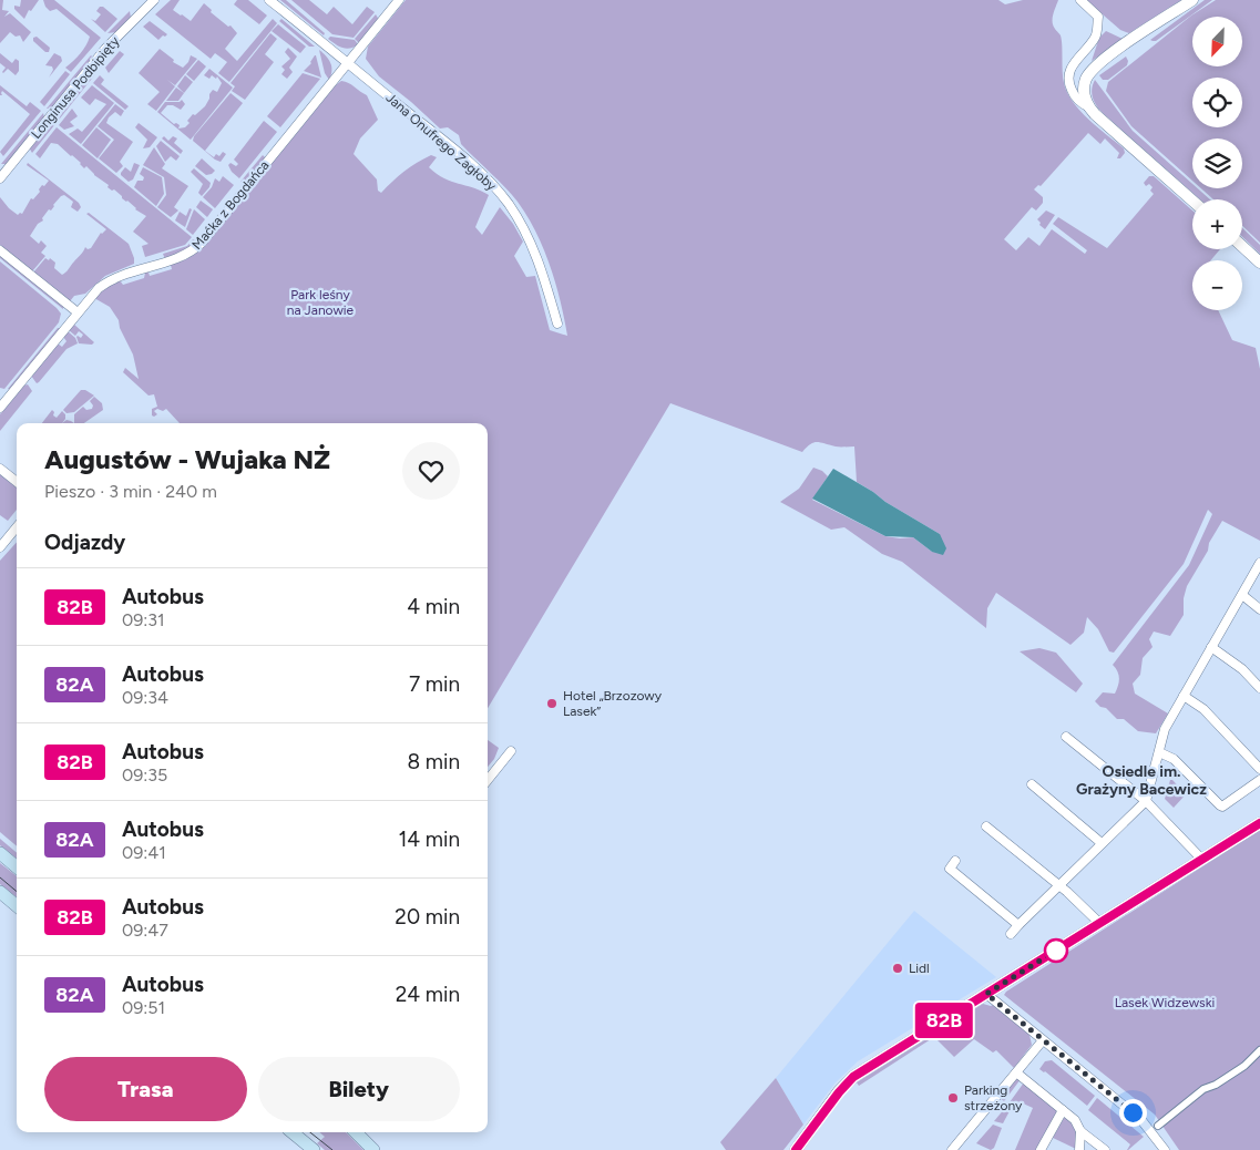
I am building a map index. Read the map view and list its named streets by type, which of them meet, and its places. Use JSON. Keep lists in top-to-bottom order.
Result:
{
  "streets": {
    "street": ["Longinusa Podbipięty", "Jana Onufrego Zagłoby", "Maćka z Bogdańca"]
  },
  "crossings": [
    ["Jana Onufrego Zagłoby", "Maćka z Bogdańca"]
  ],
  "districts": ["Osiedle im. Grażyny Bacewicz"],
  "parks": ["Park leśny na Janowie", "Lasek Widzewski"],
  "places": ["Hotel „Brzozowy Lasek”", "Lidl", "Parking strzeżony"],
  "lines": ["bus line 82B"],
  "north": "bottom left",
  "page": {
    "on_map": "82B",
    "map_buttons": ["+", "−"],
    "heading": [
      ["Augustów - Wujaka NŻ", "Pieszo · 3 min · 240 m"],
      "Odjazdy"
    ],
    "list": [
      {
        "mark": "82B",
        "name": "Autobus",
        "note": "09:31",
        "value": "4 min"
      },
      {
        "mark": "82A",
        "name": "Autobus",
        "note": "09:34",
        "value": "7 min"
      },
      {
        "mark": "82B",
        "name": "Autobus",
        "note": "09:35",
        "value": "8 min"
      },
      {
        "mark": "82A",
        "name": "Autobus",
        "note": "09:41",
        "value": "14 min"
      },
      {
        "mark": "82B",
        "name": "Autobus",
        "note": "09:47",
        "value": "20 min"
      },
      {
        "mark": "82A",
        "name": "Autobus",
        "note": "09:51",
        "value": "24 min"
      }
    ],
    "buttons": ["Trasa", "Bilety"]
  }
}
